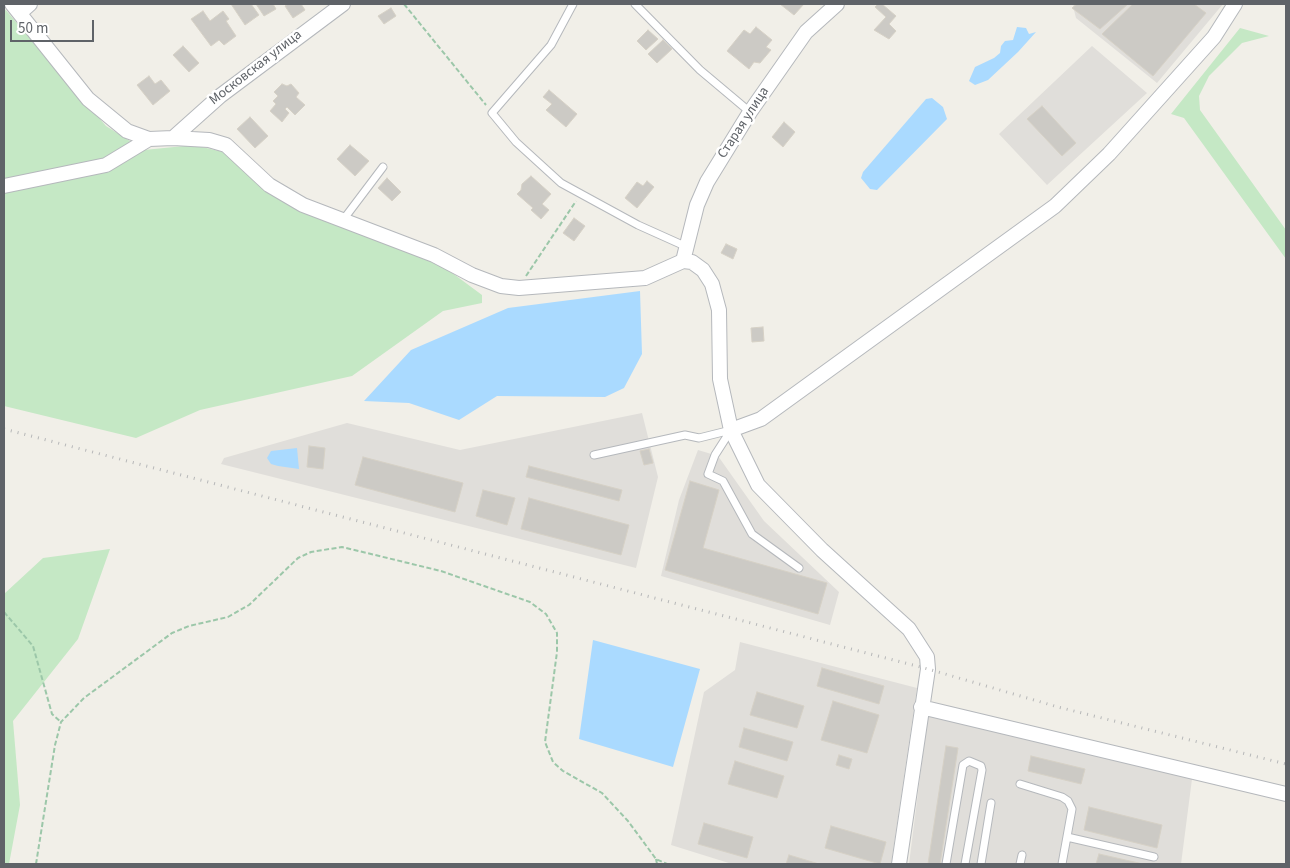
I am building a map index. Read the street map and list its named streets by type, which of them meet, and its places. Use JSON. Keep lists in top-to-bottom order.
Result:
{
  "streets": {
    "street": ["Московская улица", "Старая улица"]
  },
  "scale_bar": "50 m"
}
